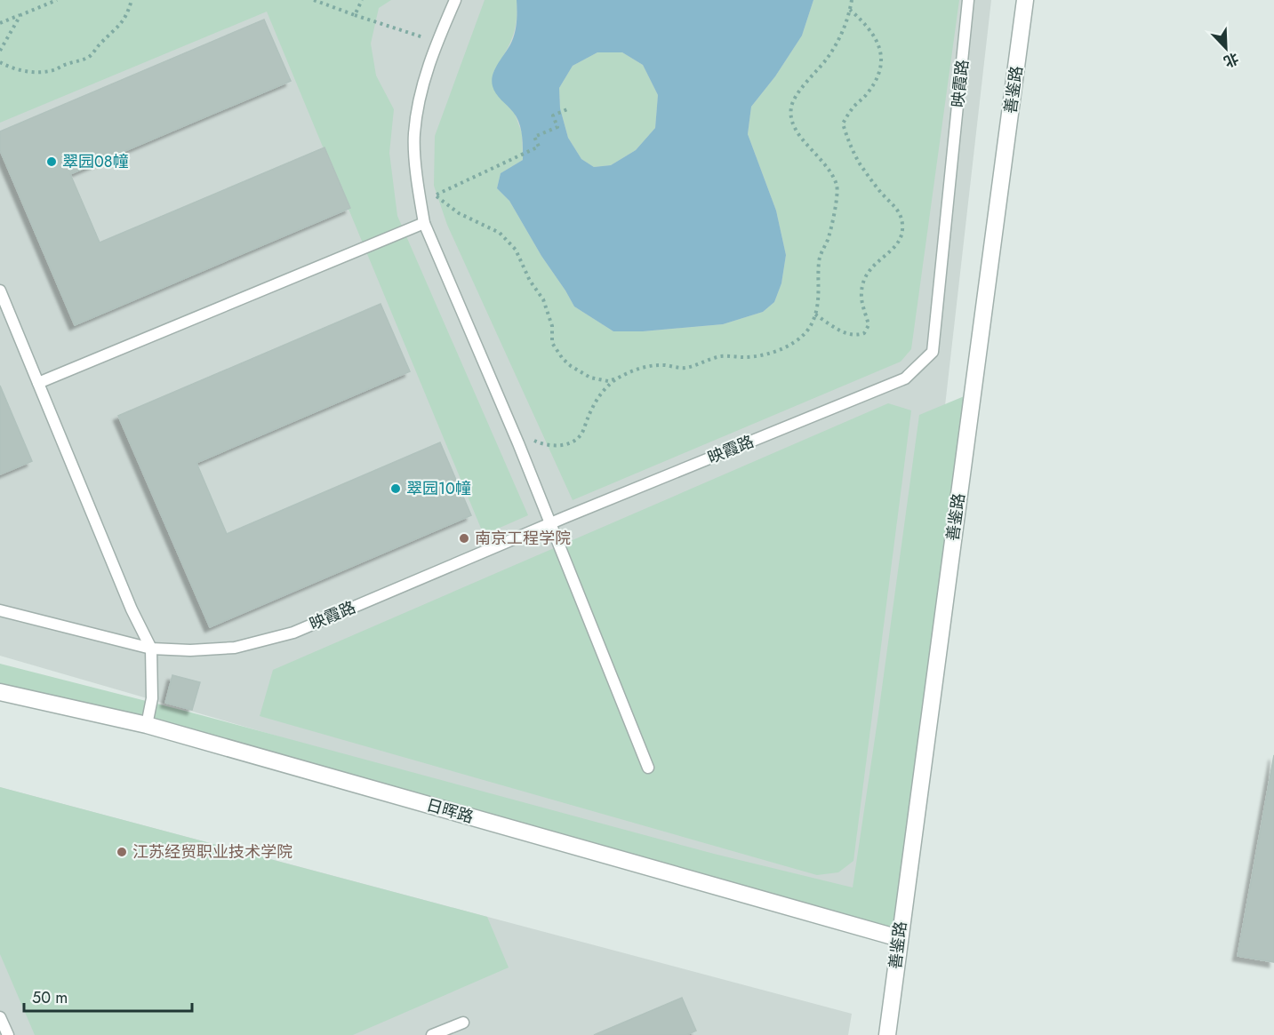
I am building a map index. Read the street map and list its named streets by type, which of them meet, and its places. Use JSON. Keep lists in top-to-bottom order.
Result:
{
  "streets": {
    "street": ["善鉴路", "日晖路"],
    "lane": ["映霞路"]
  },
  "crossings": [
    ["善鉴路", "日晖路"]
  ],
  "places": [
    "翠园08幢",
    "翠园10幢",
    "南京工程学院",
    "江苏经贸职业技术学院"
  ],
  "scale_bar": "50 m",
  "north": "bottom right"
}
